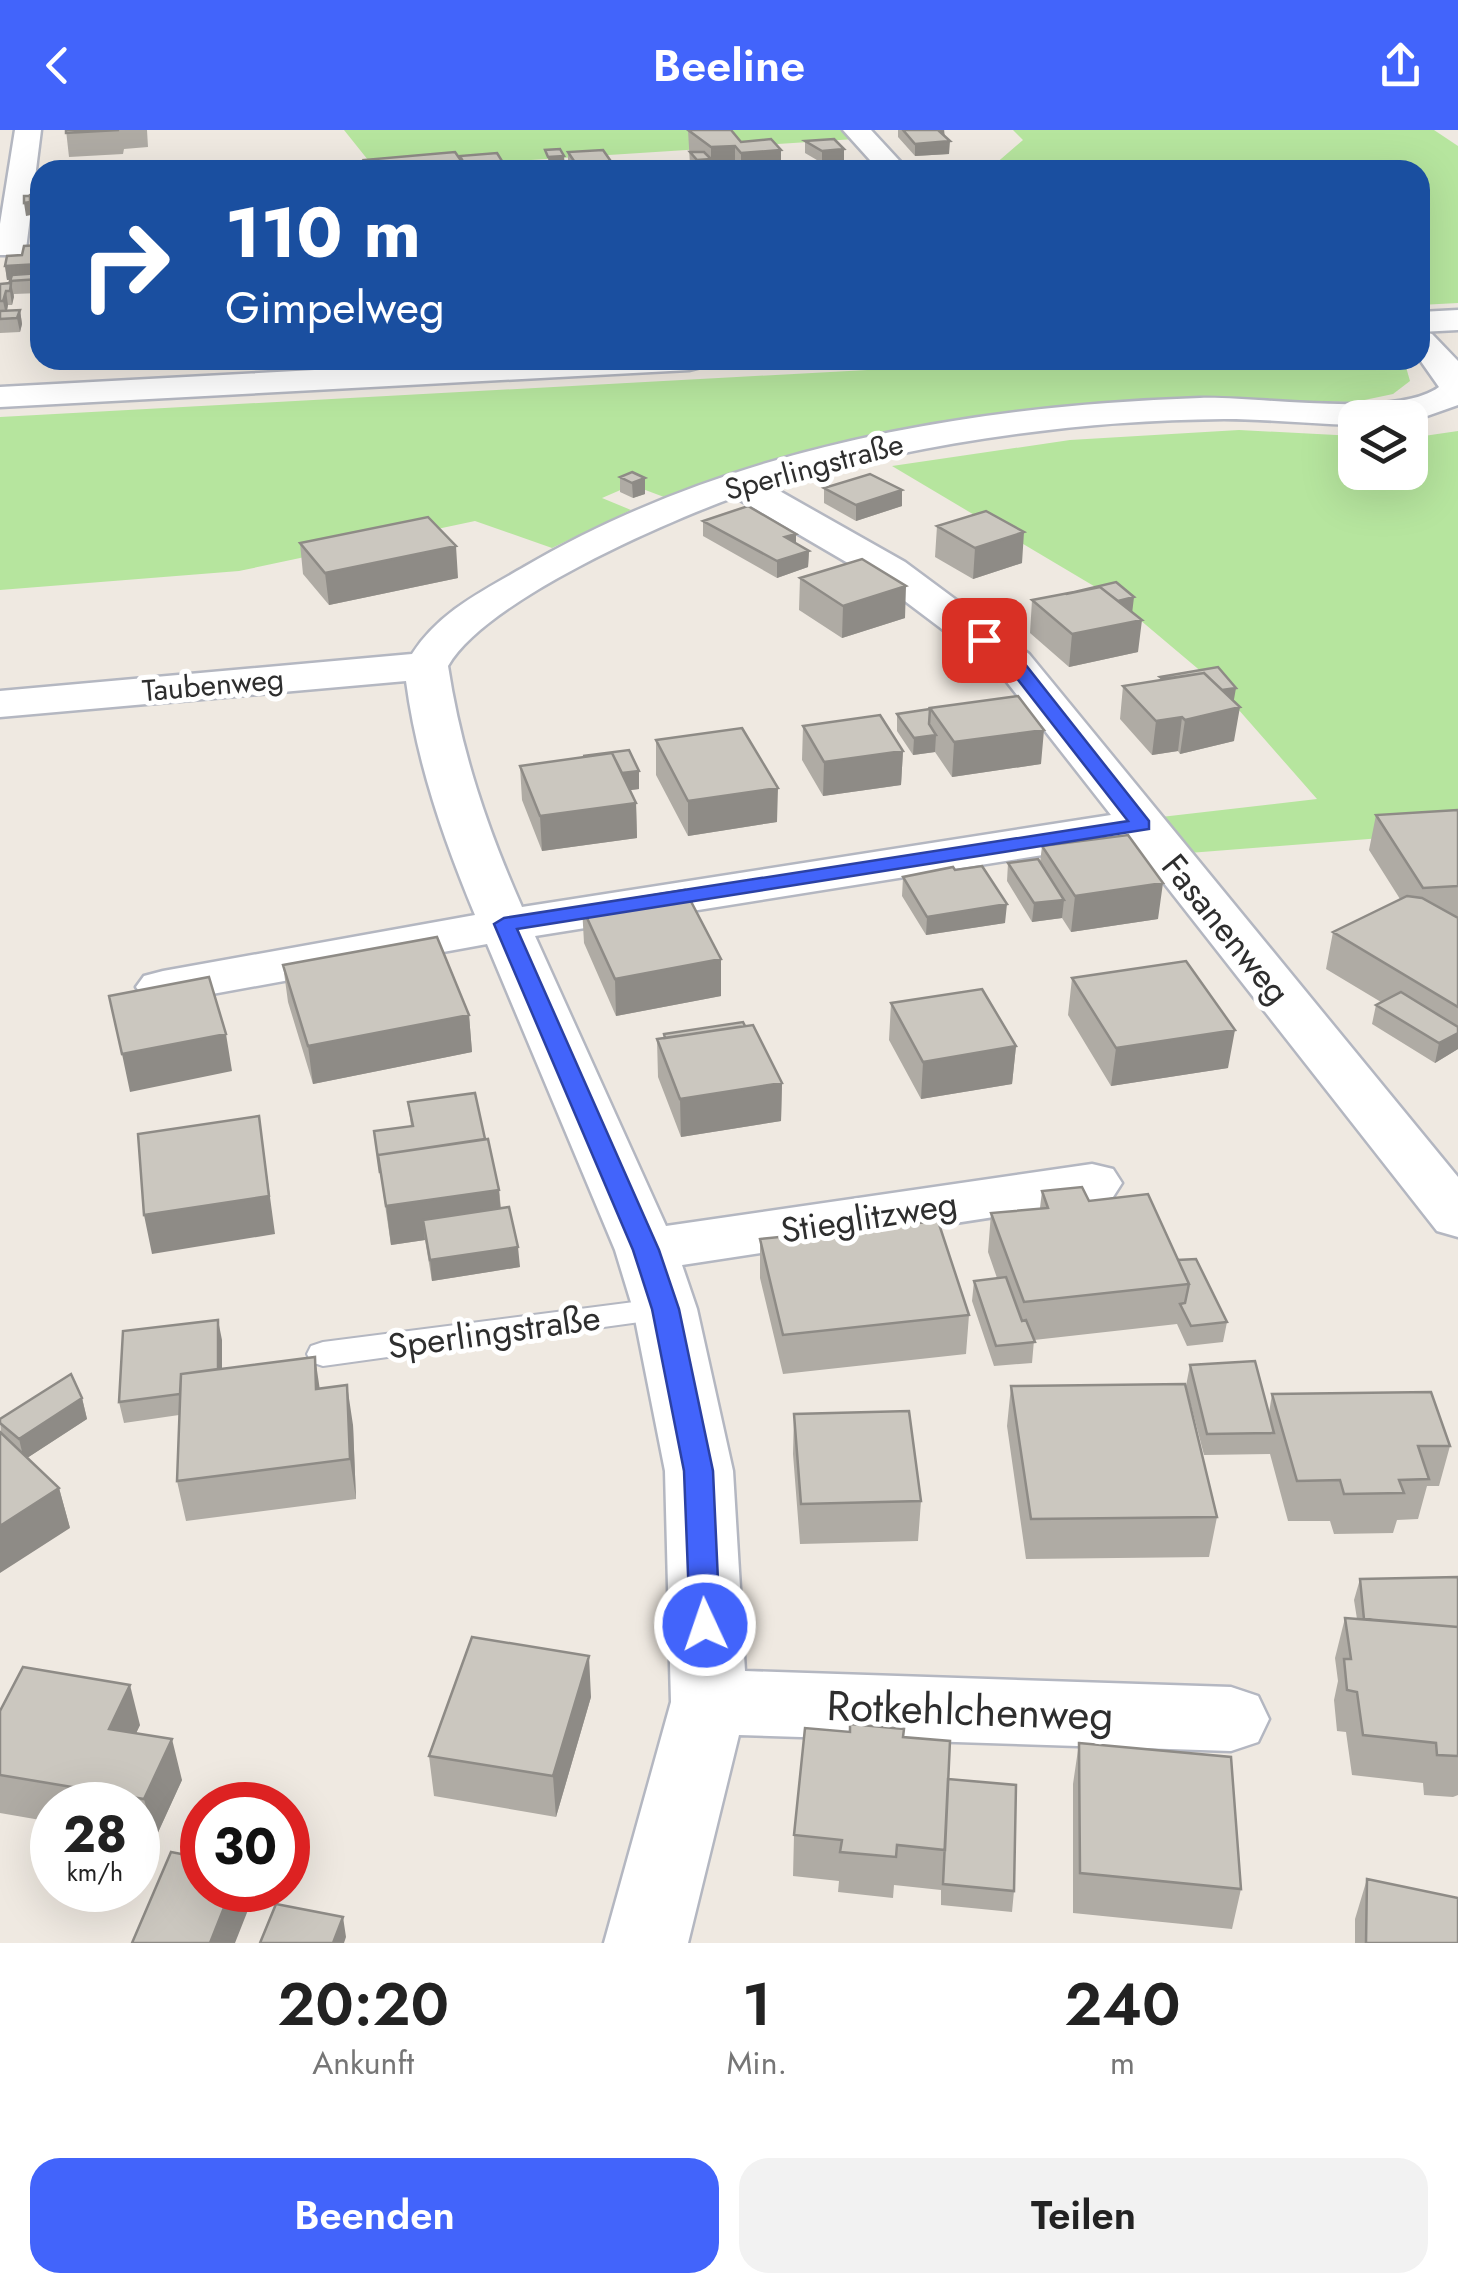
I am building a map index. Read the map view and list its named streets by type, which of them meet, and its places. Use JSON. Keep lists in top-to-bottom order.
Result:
{
  "streets": {
    "street": [
      "Sperlingstraße",
      "Taubenweg",
      "Fasanenweg",
      "Stieglitzweg",
      "Rotkehlchenweg"
    ]
  },
  "crossings": [
    ["Sperlingstraße", "Taubenweg"],
    ["Sperlingstraße", "Fasanenweg"]
  ],
  "page": {
    "header": "Beeline",
    "turn": ["110 m", "Gimpelweg"],
    "speed": "28 km/h",
    "limit": "30",
    "eta": [
      "20:20",
      "Ankunft",
      "1",
      "Min.",
      "240",
      "m"
    ],
    "buttons": ["Beenden", "Teilen"]
  }
}
